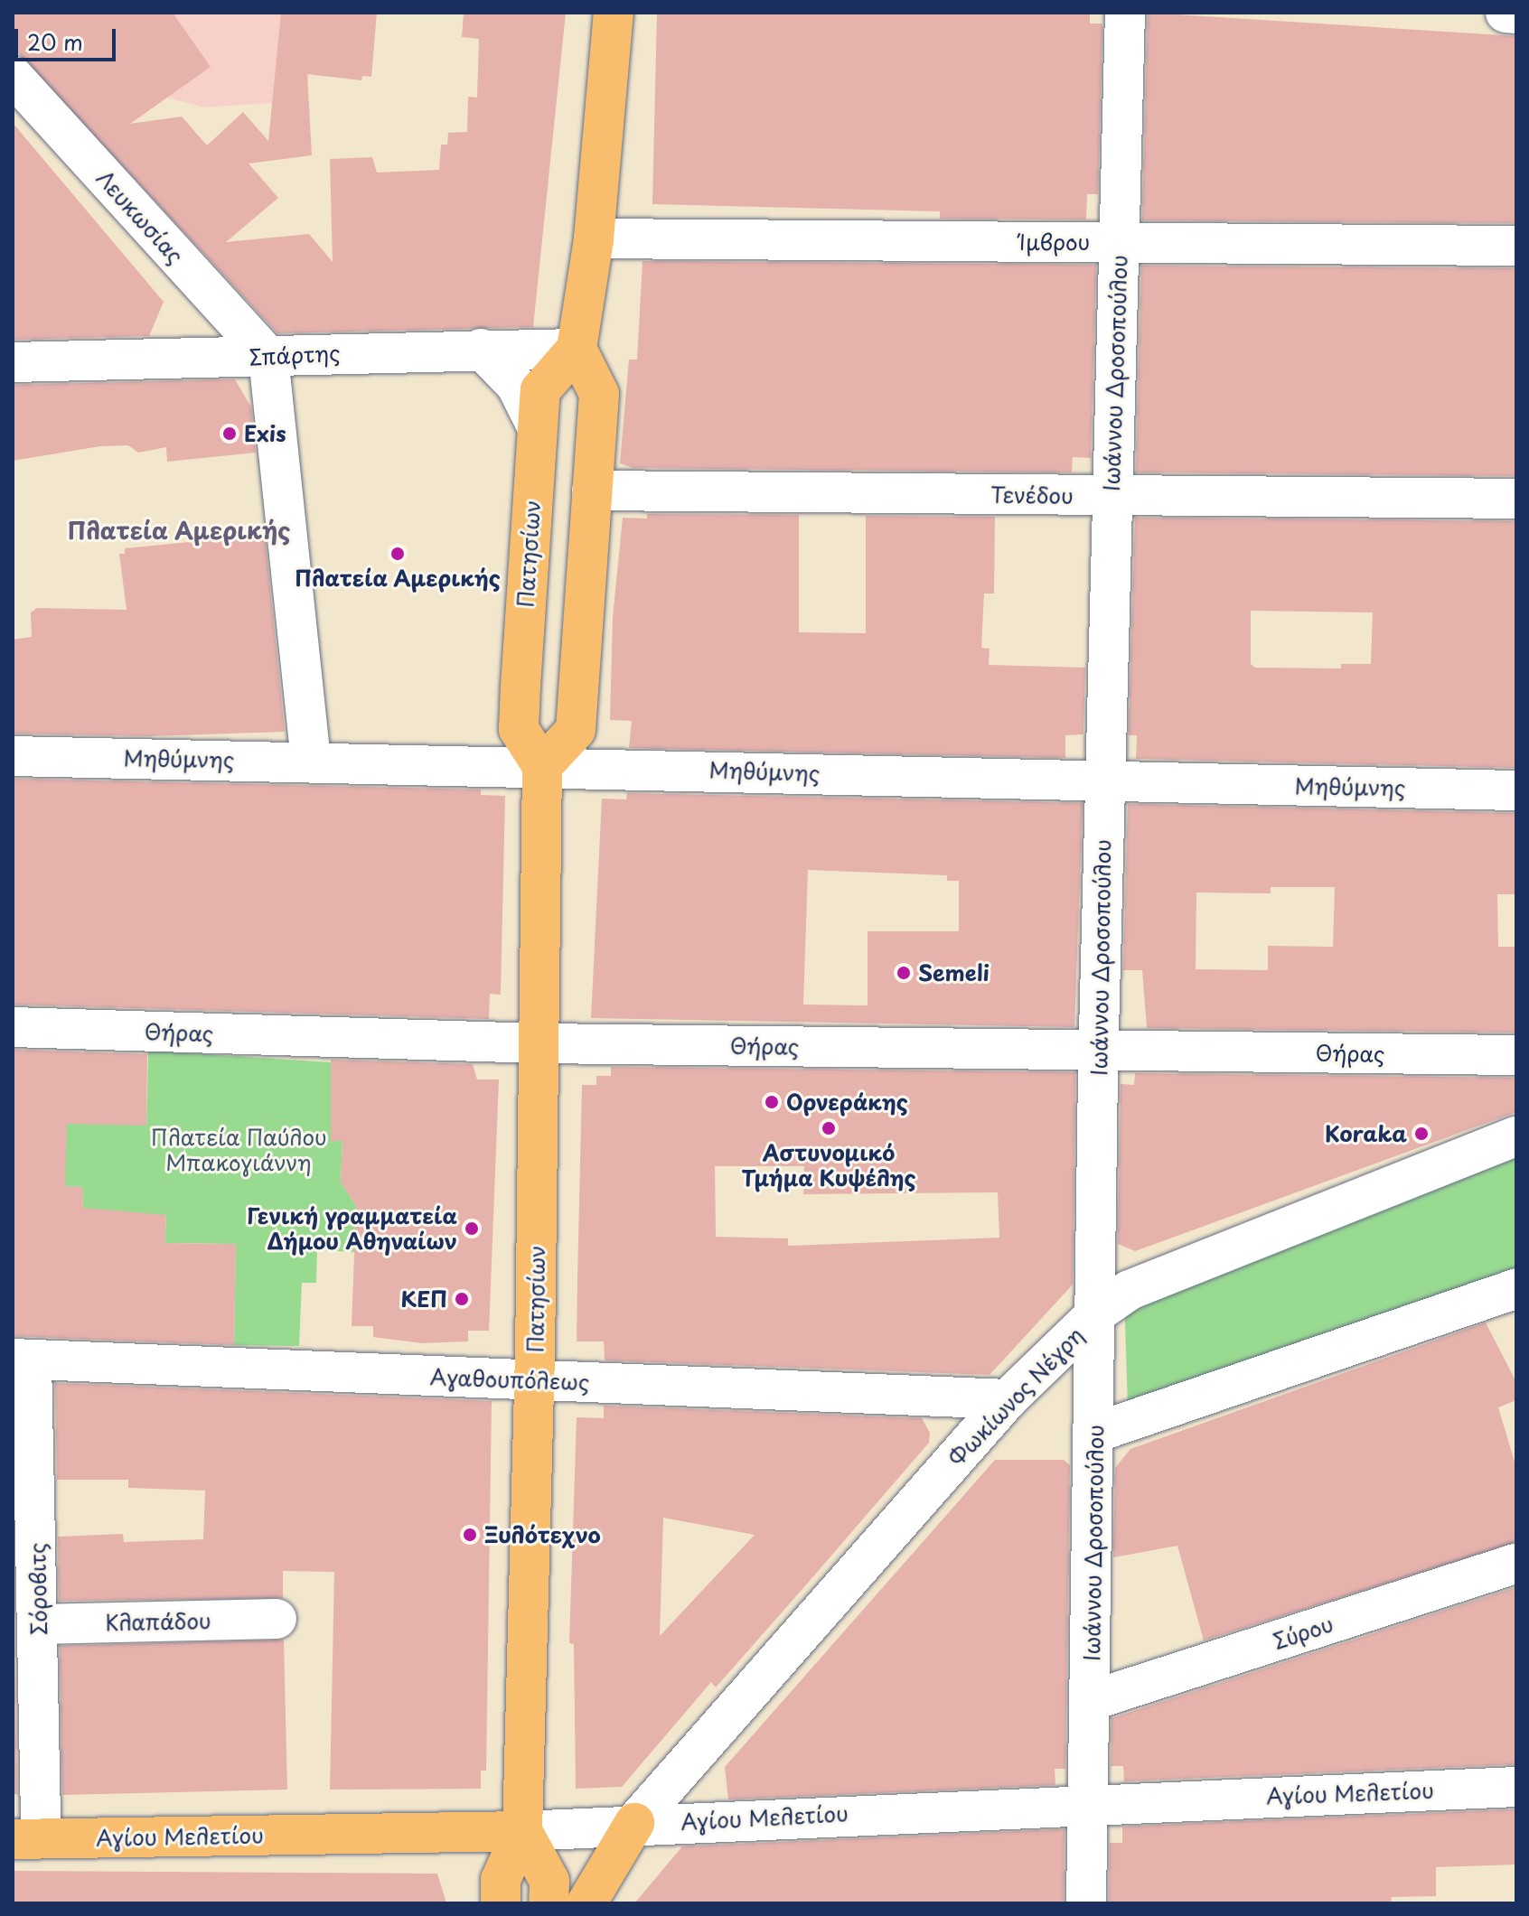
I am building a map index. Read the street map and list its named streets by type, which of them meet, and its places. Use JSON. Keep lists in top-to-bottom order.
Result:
{
  "streets": {
    "main road": ["Πατησίων", "Αγίου Μελετίου"],
    "street": [
      "Λευκωσίας",
      "Ίμβρου",
      "Σπάρτης",
      "Ιωάννου Δροσοπούλου",
      "Τενέδου",
      "Μηθύμνης",
      "Θήρας",
      "Αγαθουπόλεως",
      "Φωκίωνος Νέγρη",
      "Σόροβιτς",
      "Κλαπάδου",
      "Σύρου"
    ]
  },
  "crossings": [
    ["Λευκωσίας", "Σπάρτης"],
    ["Ίμβρου", "Ιωάννου Δροσοπούλου"],
    ["Σπάρτης", "Πατησίων"],
    ["Ιωάννου Δροσοπούλου", "Τενέδου"],
    ["Ιωάννου Δροσοπούλου", "Μηθύμνης"],
    ["Ιωάννου Δροσοπούλου", "Θήρας"],
    ["Ιωάννου Δροσοπούλου", "Φωκίωνος Νέγρη"],
    ["Ιωάννου Δροσοπούλου", "Σύρου"],
    ["Ιωάννου Δροσοπούλου", "Αγίου Μελετίου"],
    ["Πατησίων", "Μηθύμνης"],
    ["Πατησίων", "Θήρας"],
    ["Πατησίων", "Αγαθουπόλεως"],
    ["Πατησίων", "Αγίου Μελετίου"],
    ["Αγαθουπόλεως", "Φωκίωνος Νέγρη"],
    ["Αγαθουπόλεως", "Σόροβιτς"],
    ["Φωκίωνος Νέγρη", "Αγίου Μελετίου"],
    ["Σόροβιτς", "Κλαπάδου"],
    ["Σόροβιτς", "Αγίου Μελετίου"]
  ],
  "districts": ["Πλατεία Αμερικής"],
  "parks": ["Πλατεία Παύλου Μπακογιάννη"],
  "places": [
    "Exis",
    "Πλατεία Αμερικής",
    "Semeli",
    "Ορνεράκης",
    "Αστυνομικό Τμήμα Κυψέλης",
    "Koraka",
    "Γενική γραμματεία Δήμου Αθηναίων",
    "ΚΕΠ",
    "Ξυλότεχνο"
  ],
  "scale_bar": "20 m"
}
